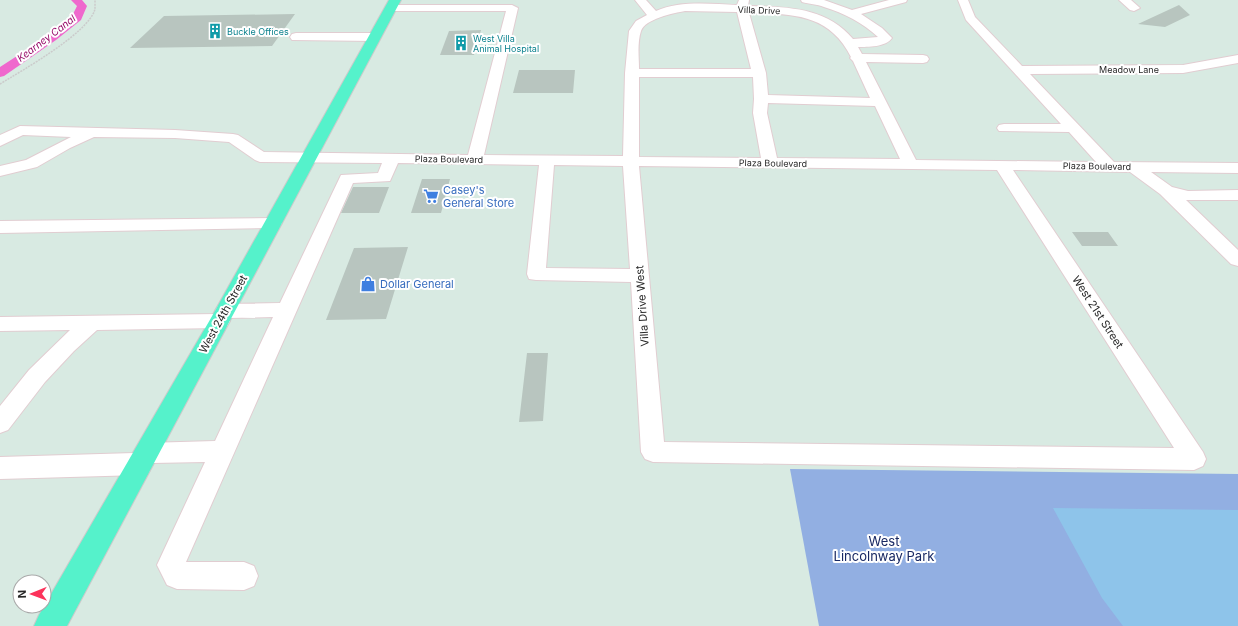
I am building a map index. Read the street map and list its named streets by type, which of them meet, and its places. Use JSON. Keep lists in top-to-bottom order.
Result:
{
  "streets": {
    "main road": ["West 24th Street"],
    "street": [
      "Villa Drive",
      "Meadow Lane",
      "Plaza Boulevard",
      "Villa Drive West",
      "West 21st Street"
    ]
  },
  "crossings": [
    ["Villa Drive", "Plaza Boulevard"],
    ["Villa Drive", "Villa Drive West"],
    ["Plaza Boulevard", "Villa Drive West"],
    ["Plaza Boulevard", "West 21st Street"],
    ["Plaza Boulevard", "West 24th Street"],
    ["Villa Drive West", "West 21st Street"]
  ],
  "water": ["Kearney Canal"],
  "parks": ["West Lincolnway Park"],
  "places": {
    "building": ["Buckle Offices", "West Villa Animal Hospital"],
    "supermarket": ["Casey's General Store"],
    "shop": ["Dollar General"]
  },
  "north": "left"
}
